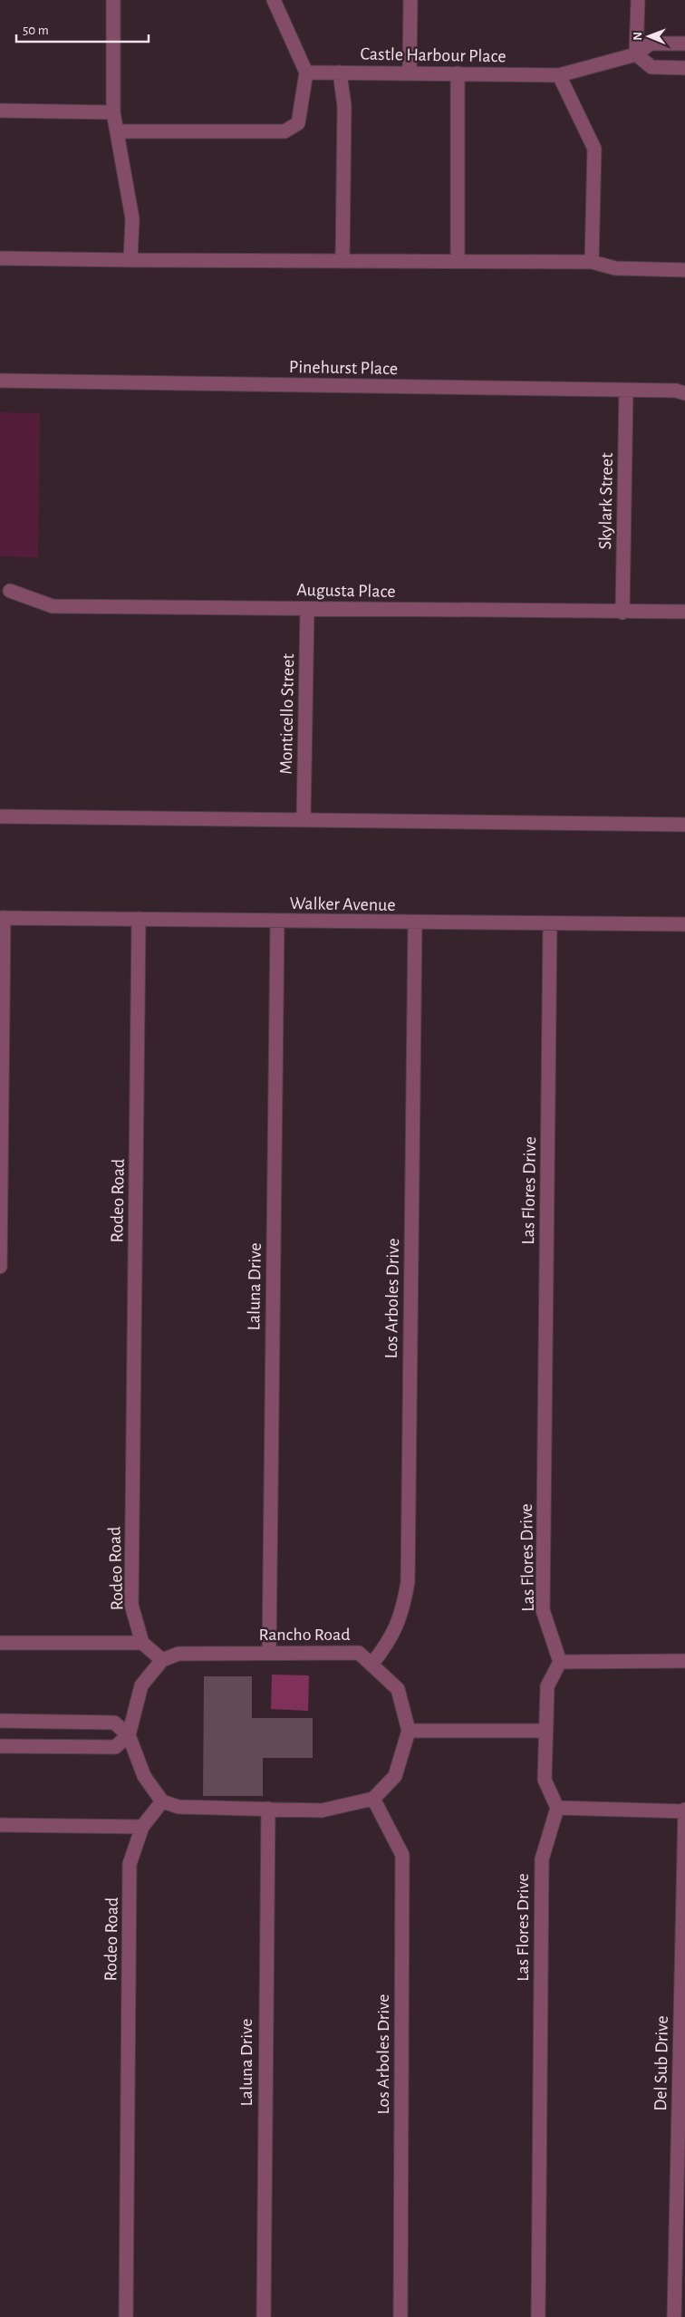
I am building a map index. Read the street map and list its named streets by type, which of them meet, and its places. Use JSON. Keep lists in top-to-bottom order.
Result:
{
  "streets": {
    "street": [
      "Castle Harbour Place",
      "Pinehurst Place",
      "Skylark Street",
      "Augusta Place",
      "Monticello Street",
      "Walker Avenue",
      "Las Flores Drive",
      "Rodeo Road",
      "Laluna Drive",
      "Los Arboles Drive",
      "Rancho Road",
      "Del Sub Drive"
    ]
  },
  "crossings": [
    ["Pinehurst Place", "Skylark Street"],
    ["Skylark Street", "Augusta Place"],
    ["Augusta Place", "Monticello Street"],
    ["Walker Avenue", "Las Flores Drive"],
    ["Walker Avenue", "Rodeo Road"],
    ["Walker Avenue", "Laluna Drive"],
    ["Walker Avenue", "Los Arboles Drive"],
    ["Laluna Drive", "Rancho Road"],
    ["Los Arboles Drive", "Rancho Road"]
  ],
  "scale_bar": "50 m",
  "north": "left"
}
